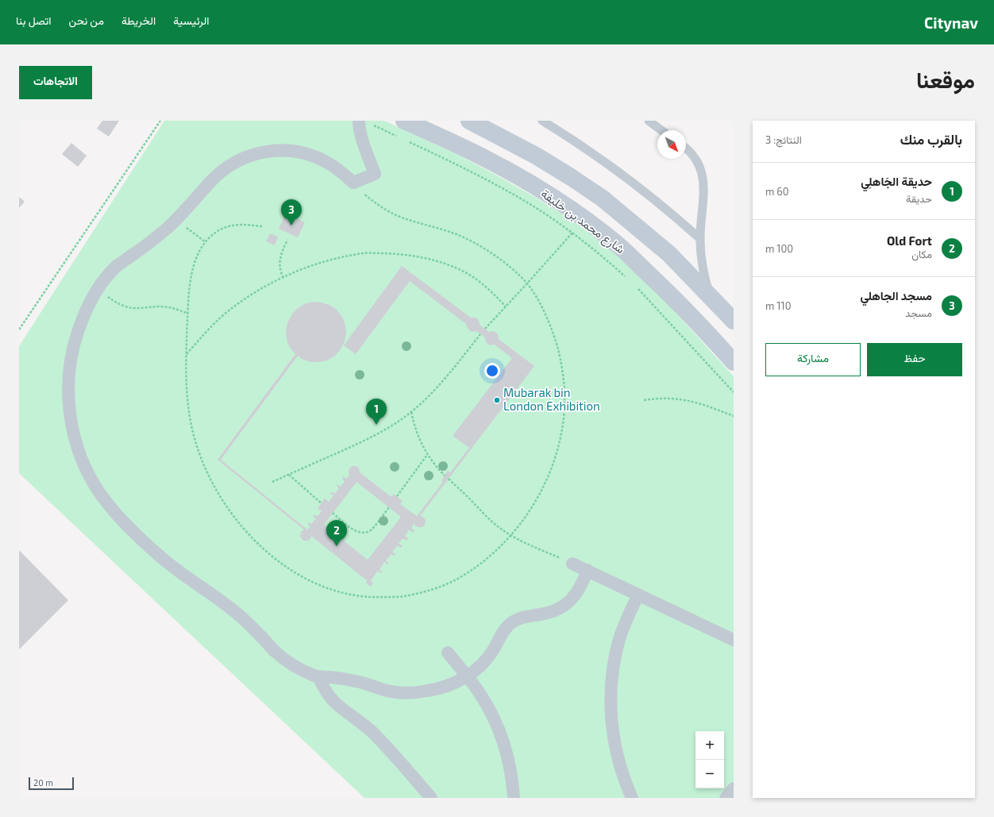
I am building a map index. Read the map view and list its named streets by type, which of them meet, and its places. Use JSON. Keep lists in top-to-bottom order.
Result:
{
  "streets": {
    "main road": ["شارع محمد بن خليفة"]
  },
  "places": ["Mubarak bin London Exhibition"],
  "scale_bar": "20 m",
  "north": "bottom right",
  "page": {
    "header": "Citynav",
    "nav": [
      "الرئيسية",
      "الخريطة",
      "من نحن",
      "اتصل بنا"
    ],
    "title": "موقعنا",
    "buttons": [
      "الاتجاهات",
      ["حفظ", "مشاركة"]
    ],
    "heading": ["بالقرب منك", "النتائج: 3"],
    "list": [
      {
        "mark": "1",
        "name": "حديقة الجَاهلِي",
        "note": "حديقة",
        "value": "60 m"
      },
      {
        "mark": "2",
        "name": "Old Fort",
        "note": "مكان",
        "value": "100 m"
      },
      {
        "mark": "3",
        "name": "مسجد الجاهلي",
        "note": "مسجد",
        "value": "110 m"
      }
    ],
    "pins": ["3", "1", "2"],
    "map_buttons": ["+", "−"],
    "scale": "20 m"
  }
}
